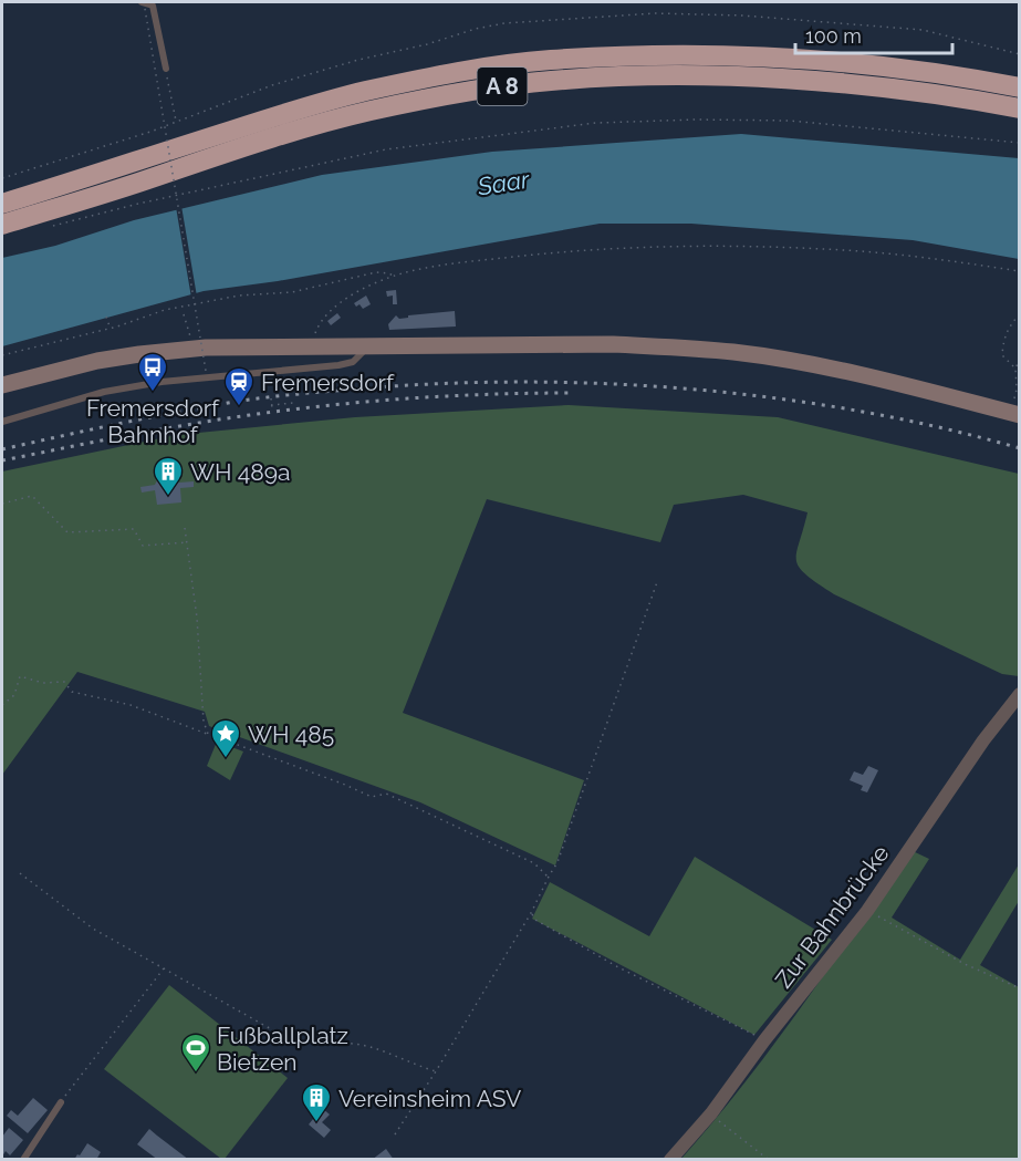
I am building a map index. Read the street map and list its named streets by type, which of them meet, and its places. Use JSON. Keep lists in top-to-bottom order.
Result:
{
  "streets": {
    "highway": ["A 8"],
    "street": ["Zur Bahnbrücke"]
  },
  "water": ["Saar"],
  "places": {
    "bus stop": ["Fremersdorf Bahnhof"],
    "station": ["Fremersdorf"],
    "building": ["WH 489a", "Vereinsheim ASV"],
    "place": ["WH 485"],
    "sports": ["Fußballplatz Bietzen"]
  },
  "scale_bar": "100 m"
}
